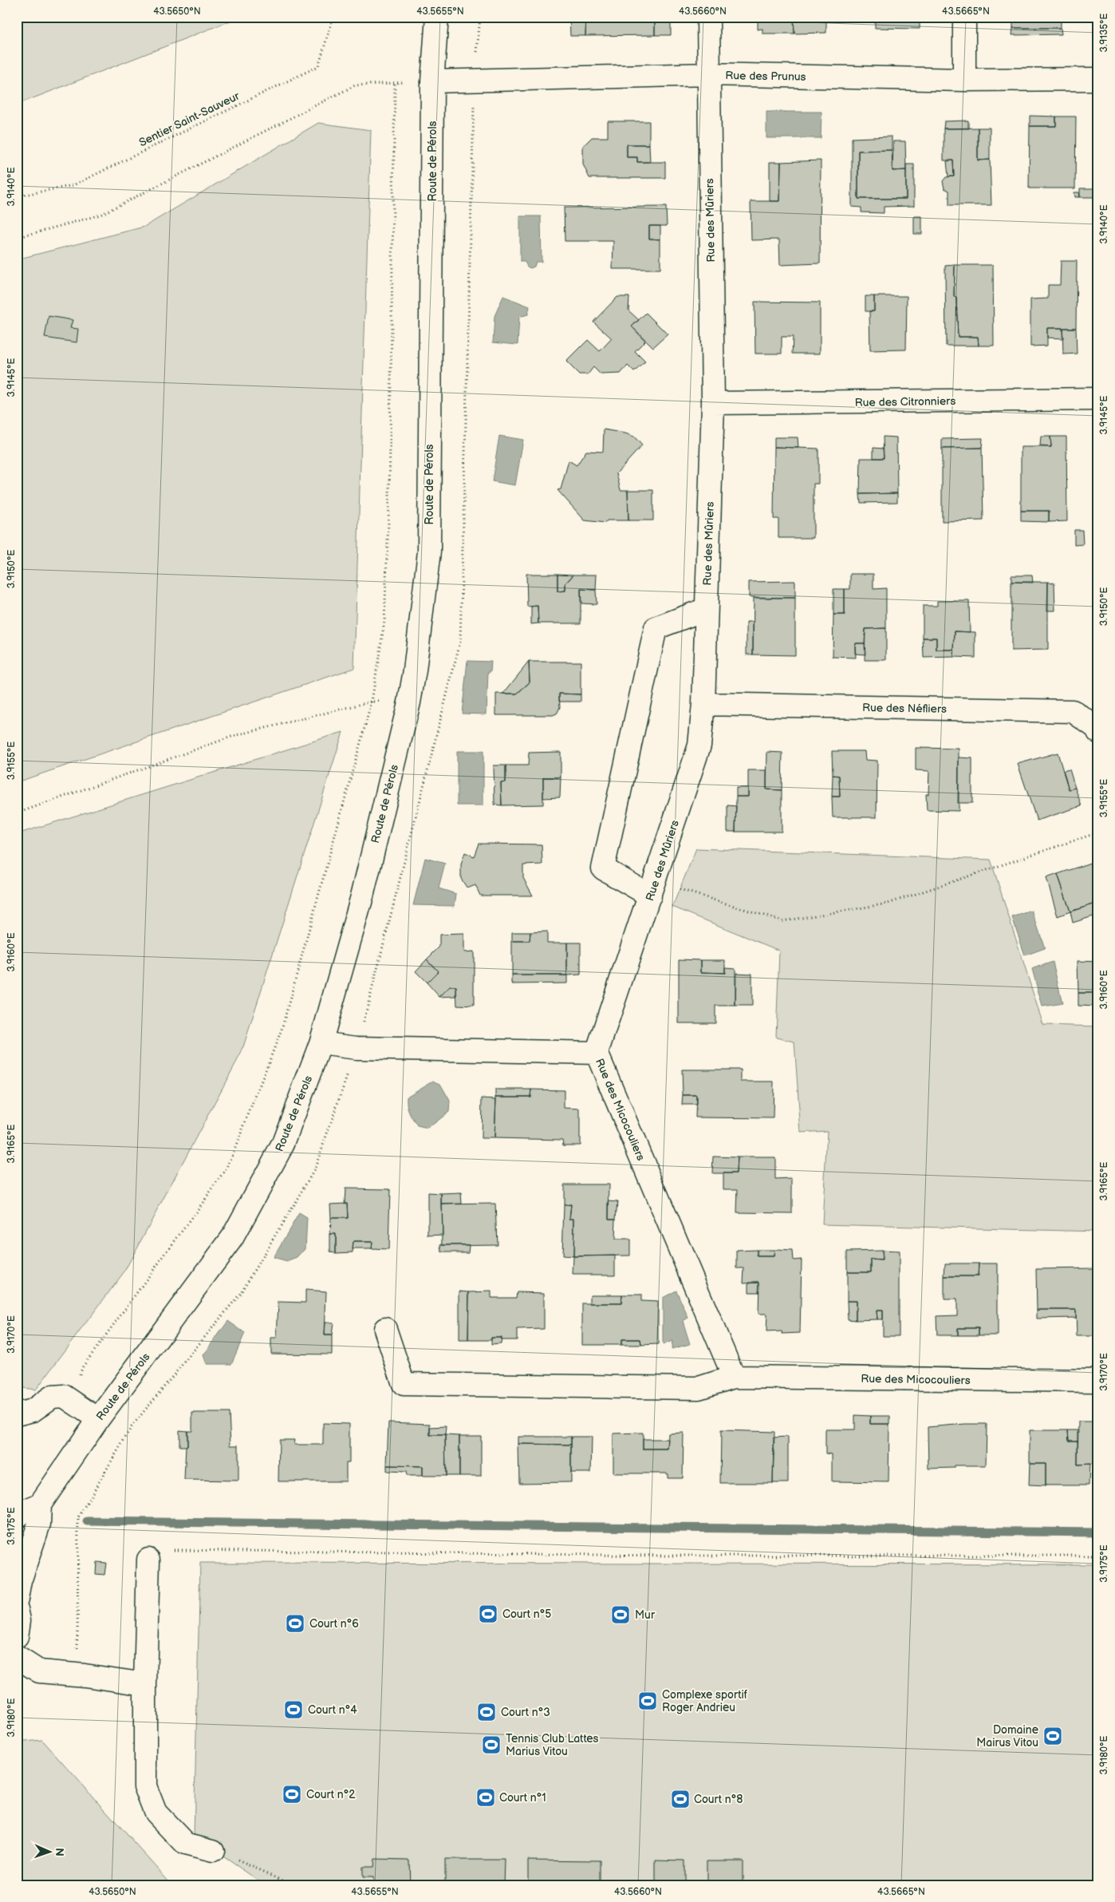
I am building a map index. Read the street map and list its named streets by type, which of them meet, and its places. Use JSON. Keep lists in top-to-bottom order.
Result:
{
  "streets": {
    "street": [
      "Rue des Prunus",
      "Route de Pérols",
      "Rue des Mûriers",
      "Rue des Citronniers",
      "Rue des Néfliers",
      "Rue des Micocouliers"
    ],
    "path": ["Sentier Saint-Sauveur"]
  },
  "crossings": [
    ["Rue des Prunus", "Route de Pérols"],
    ["Rue des Prunus", "Rue des Mûriers"],
    ["Route de Pérols", "Rue des Micocouliers"],
    ["Rue des Mûriers", "Rue des Citronniers"],
    ["Rue des Mûriers", "Rue des Néfliers"],
    ["Rue des Mûriers", "Rue des Micocouliers"]
  ],
  "places": {
    "sports": [
      "Court n°5",
      "Mur",
      "Court n°6",
      "Complexe sportif Roger Andrieu",
      "Court n°4",
      "Court n°3",
      "Domaine Mairus Vitou",
      "Tennis Club Lattes Marius Vitou",
      "Court n°2",
      "Court n°1",
      "Court n°8"
    ]
  },
  "north": "right",
  "coordinates": [
    "43.5650°N",
    "43.5655°N",
    "43.5660°N",
    "43.5665°N",
    "3.9135°E",
    "3.9140°E",
    "3.9145°E",
    "3.9150°E",
    "3.9155°E",
    "3.9160°E",
    "3.9165°E",
    "3.9170°E",
    "3.9175°E",
    "3.9180°E"
  ]
}
